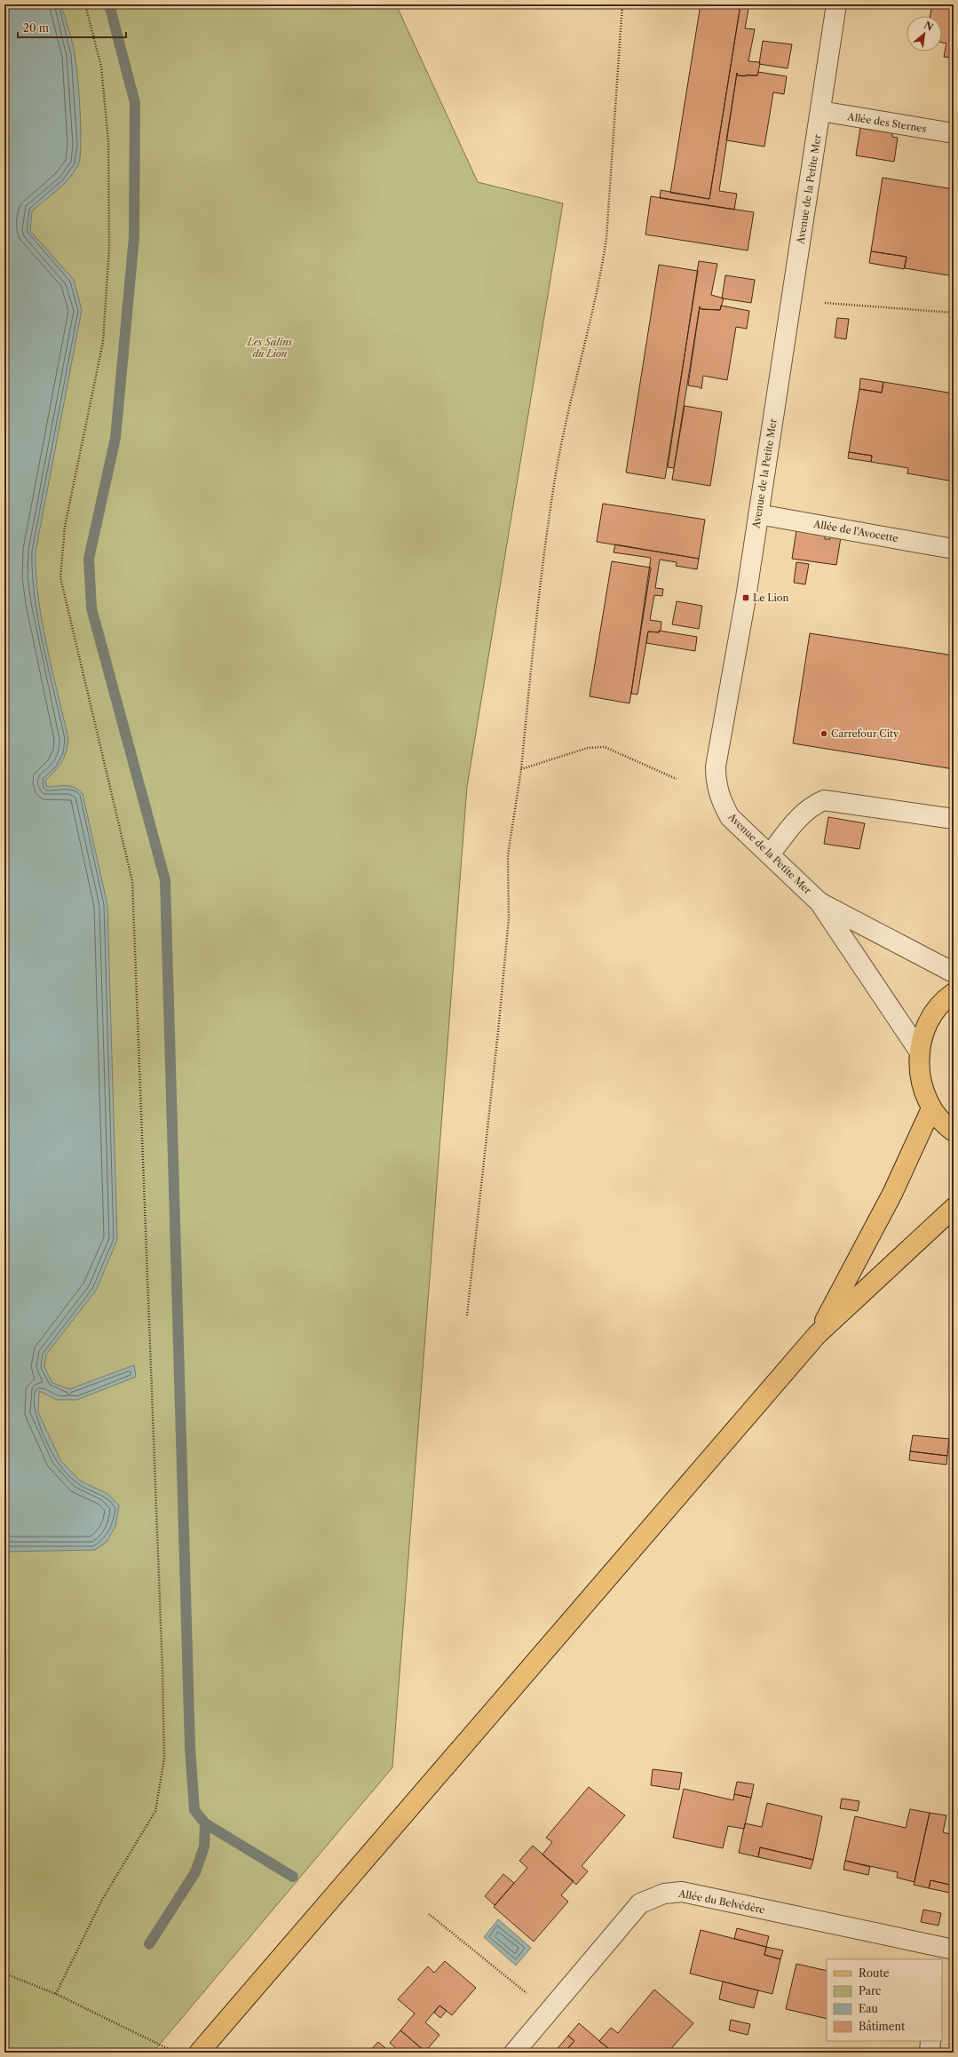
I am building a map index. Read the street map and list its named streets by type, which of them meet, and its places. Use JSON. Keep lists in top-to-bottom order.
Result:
{
  "streets": {
    "street": [
      "Allée des Sternes",
      "Avenue de la Petite Mer",
      "Allée de l'Avocette",
      "Allée du Belvédère"
    ]
  },
  "crossings": [
    ["Allée des Sternes", "Avenue de la Petite Mer"],
    ["Avenue de la Petite Mer", "Allée de l'Avocette"]
  ],
  "parks": ["Les Salins du Lion"],
  "places": {
    "transit": ["Le Lion"],
    "other": ["Carrefour City"]
  },
  "legend": [
    "Route",
    "Parc",
    "Eau",
    "Bâtiment"
  ],
  "scale_bar": "20 m",
  "north": "top right"
}
